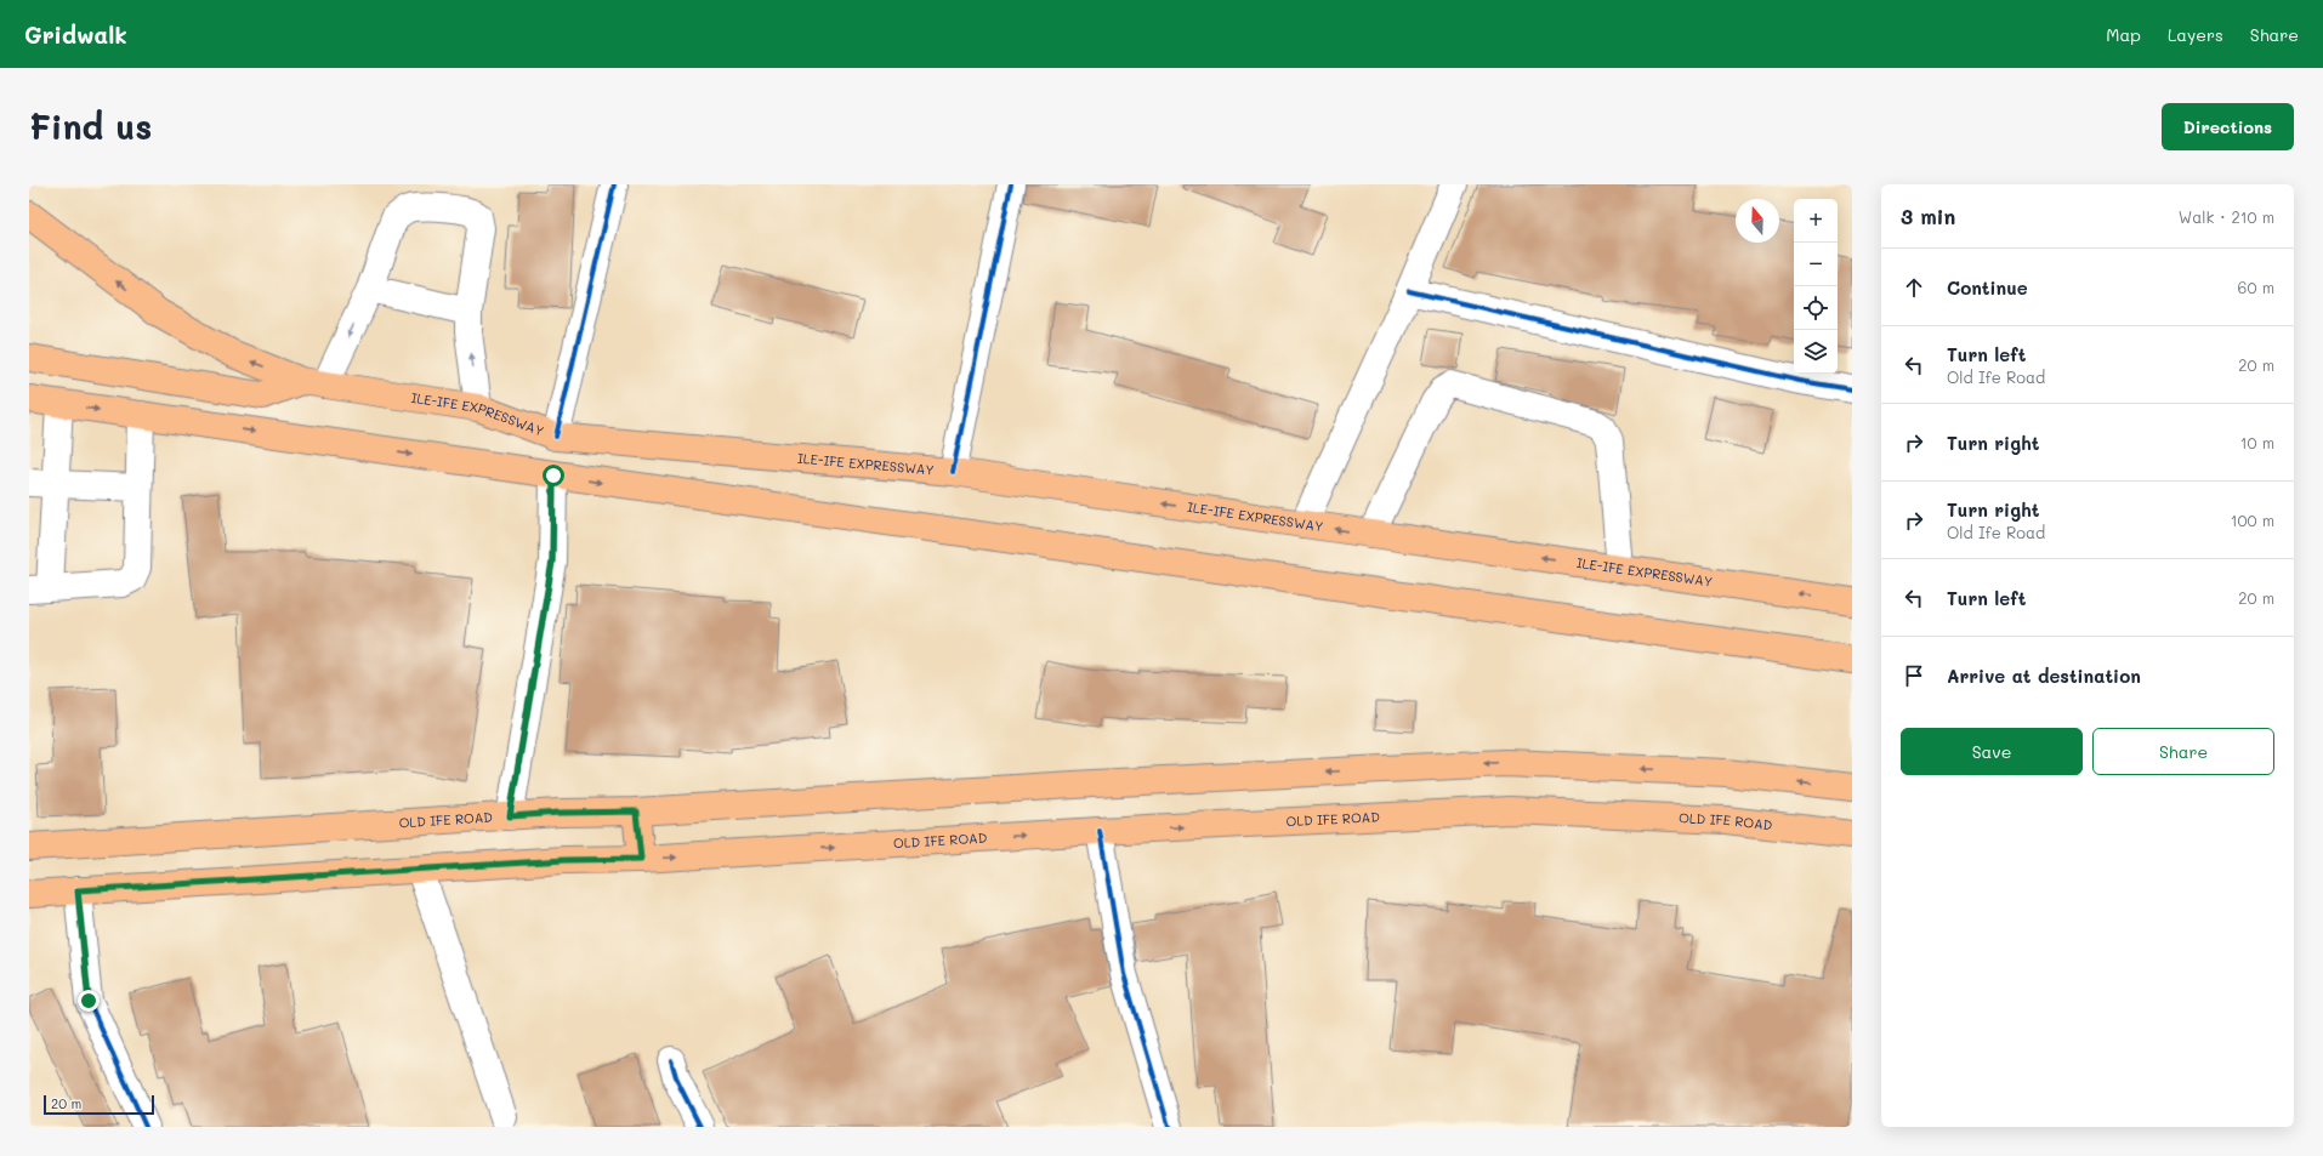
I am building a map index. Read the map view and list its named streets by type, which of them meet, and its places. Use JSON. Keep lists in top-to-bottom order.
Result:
{
  "streets": {
    "main road": ["ILE-IFE EXPRESSWAY", "OLD IFE ROAD"]
  },
  "scale_bar": "20 m",
  "north": "top",
  "page": {
    "header": "Gridwalk",
    "nav": ["Map", "Layers", "Share"],
    "buttons": [
      "Directions",
      ["Save", "Share"]
    ],
    "title": "Find us",
    "heading": ["3 min", "Walk · 210 m"],
    "map_buttons": ["+", "−"],
    "list": [
      ["Continue", "60 m"],
      ["Turn left", "Old Ife Road", "20 m"],
      ["Turn right", "10 m"],
      ["Turn right", "Old Ife Road", "100 m"],
      ["Turn left", "20 m"],
      "Arrive at destination"
    ],
    "scale": "20 m"
  }
}
